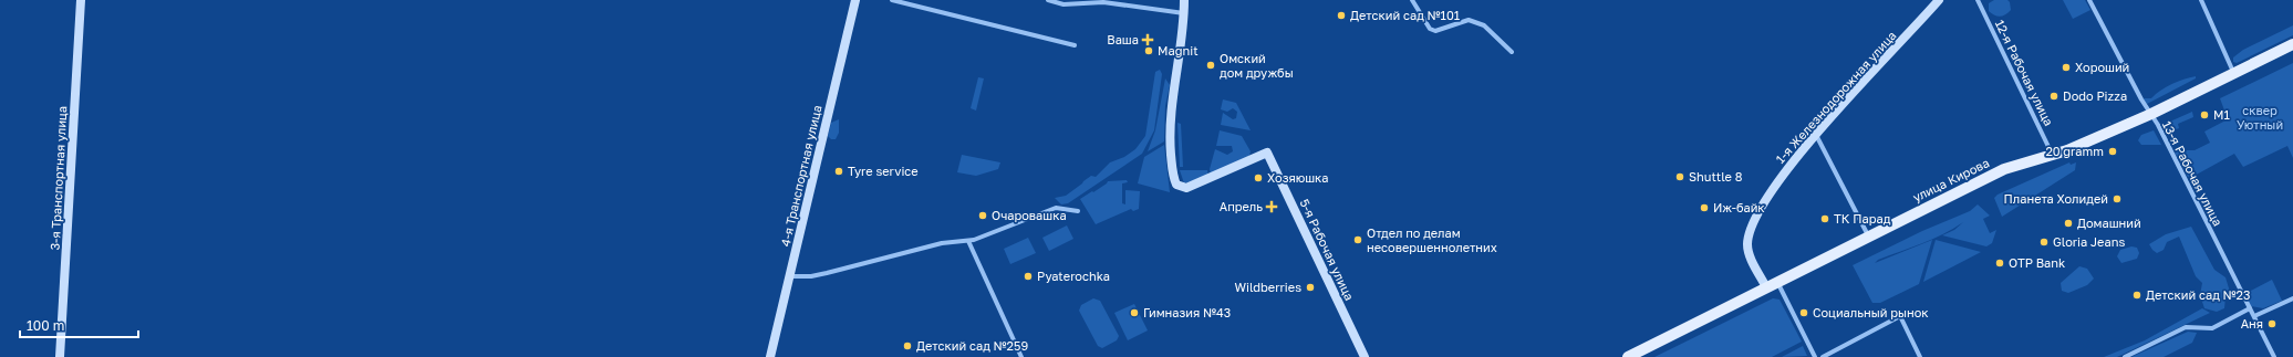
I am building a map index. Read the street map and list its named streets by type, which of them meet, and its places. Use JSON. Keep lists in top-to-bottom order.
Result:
{
  "streets": {
    "main road": ["улица Кирова"],
    "street": [
      "12-я Рабочая улица",
      "1-я Железнодорожная улица",
      "13-я Рабочая улица",
      "4-я Транспортная улица",
      "3-я Транспортная улица",
      "5-я Рабочая улица"
    ]
  },
  "crossings": [
    ["12-я Рабочая улица", "улица Кирова"],
    ["1-я Железнодорожная улица", "улица Кирова"],
    ["13-я Рабочая улица", "улица Кирова"]
  ],
  "parks": ["сквер Уютный"],
  "places": {
    "other": [
      "Детский сад №101",
      "Magnit",
      "Омский дом дружбы",
      "Хороший",
      "Dodo Pizza",
      "М1",
      "20 gramm",
      "Tyre service",
      "Shuttle 8",
      "Хозяюшка",
      "Планета Холидей",
      "Иж-байк",
      "Очаровашка",
      "ТК Парад",
      "Домашний",
      "Отдел по делам несовершеннолетних",
      "Gloria Jeans",
      "OTP Bank",
      "Pyaterochka",
      "Wildberries",
      "Детский сад №23",
      "Гимназия №43",
      "Социальный рынок",
      "Аня",
      "Детский сад №259"
    ],
    "health": ["Ваша", "Апрель"]
  },
  "scale_bar": "100 m"
}
